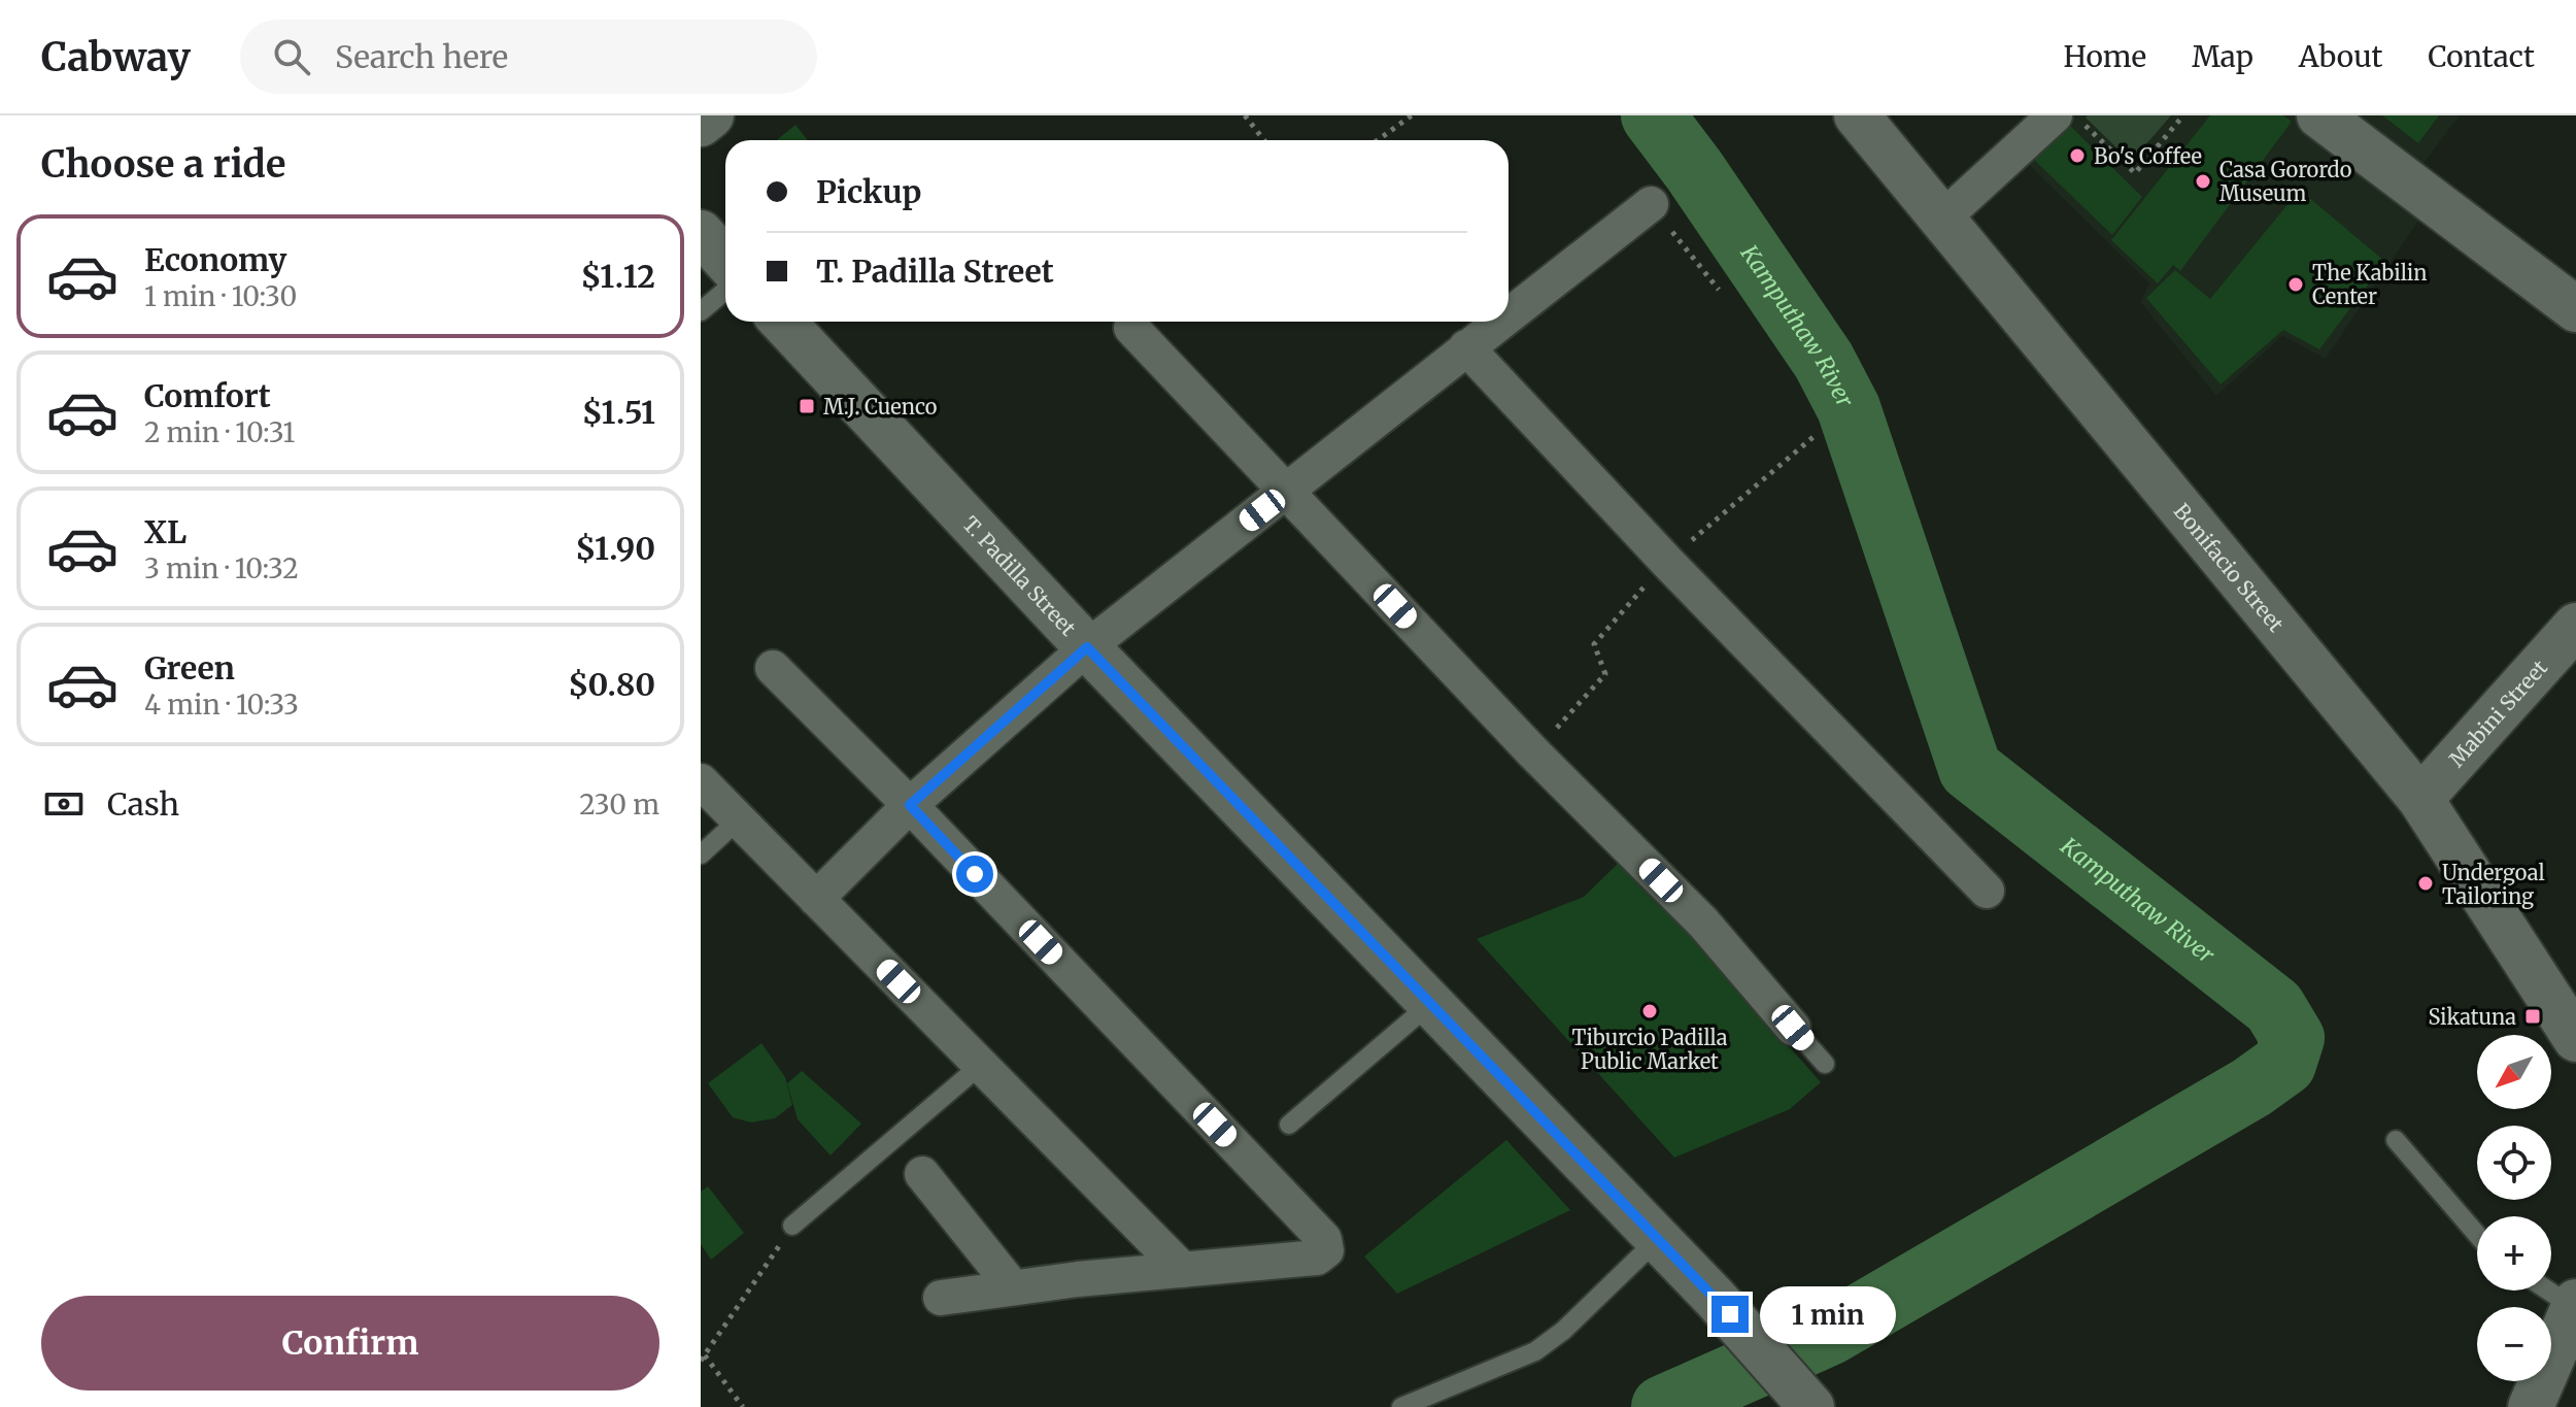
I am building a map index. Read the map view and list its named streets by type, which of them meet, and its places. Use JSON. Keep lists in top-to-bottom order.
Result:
{
  "streets": {
    "main road": ["Bonifacio Street", "T. Padilla Street", "Mabini Street"]
  },
  "crossings": [
    ["Bonifacio Street", "Mabini Street"]
  ],
  "water": ["Kamputhaw River"],
  "places": {
    "other": [
      "Bo's Coffee",
      "Casa Gorordo Museum",
      "The Kabilin Center",
      "Undergoal Tailoring",
      "Tiburcio Padilla Public Market"
    ],
    "transit": ["M.J. Cuenco", "Sikatuna"]
  },
  "north": "bottom left",
  "page": {
    "header": "Cabway",
    "search": "Search here",
    "nav": [
      "Home",
      "Map",
      "About",
      "Contact"
    ],
    "heading": "Choose a ride",
    "banner": ["Pickup", "T. Padilla Street"],
    "list": [
      {
        "name": "Economy",
        "note": "1 min · 10:30",
        "value": "$1.12"
      },
      {
        "name": "Comfort",
        "note": "2 min · 10:31",
        "value": "$1.51"
      },
      {
        "name": "XL",
        "note": "3 min · 10:32",
        "value": "$1.90"
      },
      {
        "name": "Green",
        "note": "4 min · 10:33",
        "value": "$0.80"
      }
    ],
    "pay": ["Cash", "230 m"],
    "map_buttons": ["+", "−"],
    "buttons": "Confirm",
    "bubble": "1 min"
  }
}
